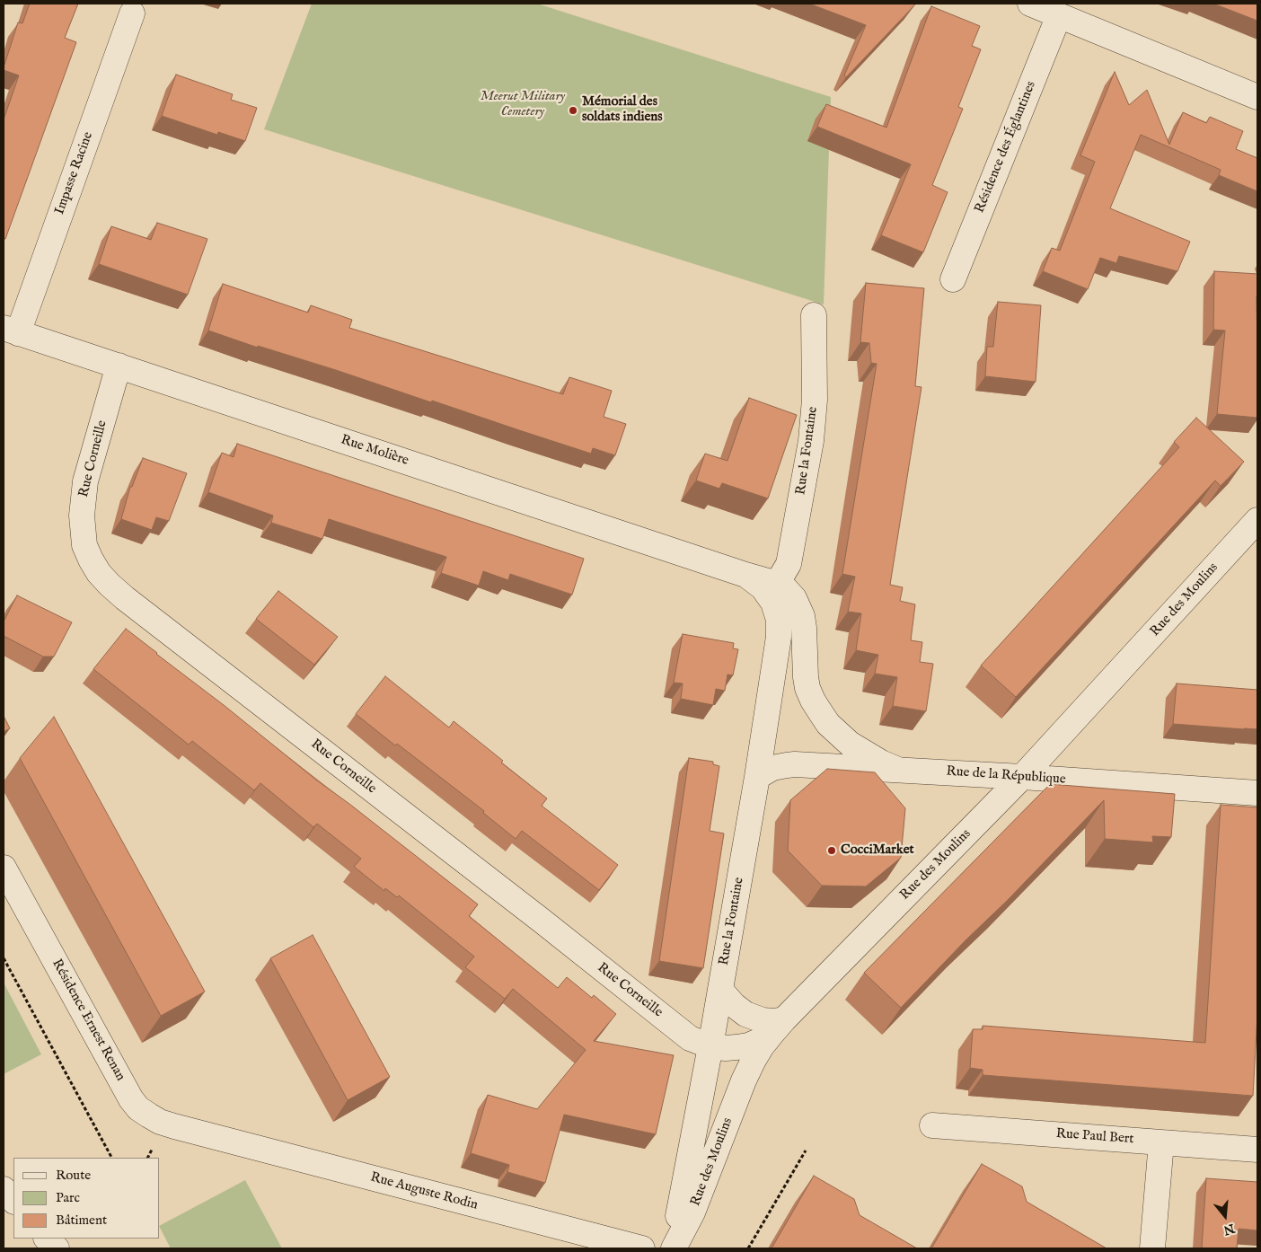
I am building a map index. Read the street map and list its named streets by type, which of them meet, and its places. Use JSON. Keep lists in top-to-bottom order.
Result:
{
  "streets": {
    "street": [
      "Résidence des Églantines",
      "Impasse Racine",
      "Rue Molière",
      "Rue la Fontaine",
      "Rue Corneille",
      "Rue des Moulins",
      "Rue de la République",
      "Résidence Ernest Renan",
      "Rue Paul Bert",
      "Rue Auguste Rodin"
    ]
  },
  "crossings": [
    ["Impasse Racine", "Rue Molière"],
    ["Rue Molière", "Rue la Fontaine"],
    ["Rue Molière", "Rue Corneille"],
    ["Rue la Fontaine", "Rue Corneille"],
    ["Rue la Fontaine", "Rue des Moulins"],
    ["Rue la Fontaine", "Rue de la République"],
    ["Rue Corneille", "Rue des Moulins"],
    ["Rue des Moulins", "Rue de la République"],
    ["Résidence Ernest Renan", "Rue Auguste Rodin"]
  ],
  "parks": ["Meerut Military Cemetery"],
  "places": ["Mémorial des soldats indiens", "CocciMarket"],
  "legend": ["Route", "Parc", "Bâtiment"],
  "north": "bottom"
}
